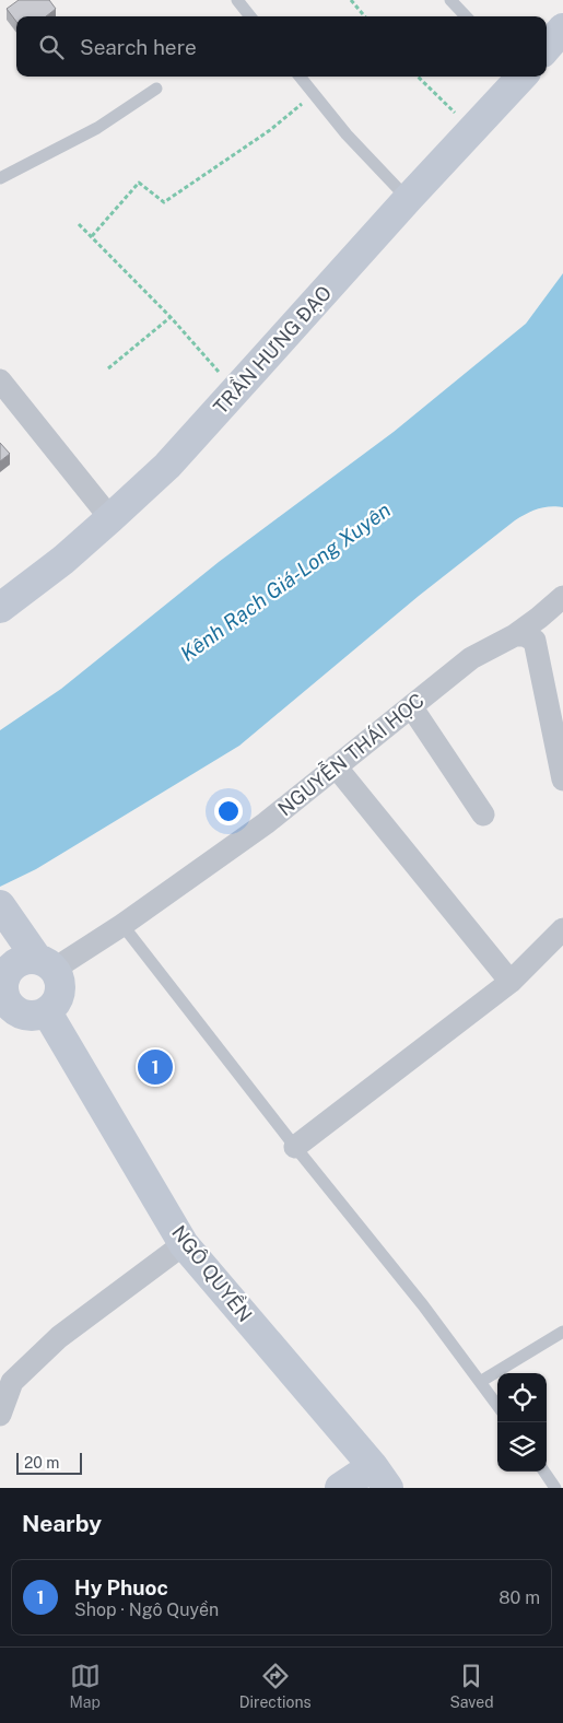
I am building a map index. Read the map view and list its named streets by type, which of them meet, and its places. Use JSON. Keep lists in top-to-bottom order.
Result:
{
  "streets": {
    "street": ["TRẦN HƯNG ĐẠO", "NGUYỄN THÁI HỌC", "NGÔ QUYỀN"]
  },
  "crossings": [
    ["NGUYỄN THÁI HỌC", "NGÔ QUYỀN"]
  ],
  "water": ["Kênh Rạch Giá-Long Xuyên"],
  "scale_bar": "20 m",
  "page": {
    "search": "Search here",
    "pins": "1",
    "scale": "20 m",
    "heading": "Nearby",
    "list": [
      {
        "mark": "1",
        "name": "Hy Phuoc",
        "note": "Shop · Ngô Quyền",
        "value": "80 m"
      }
    ],
    "nav": ["Map", "Directions", "Saved"]
  }
}
